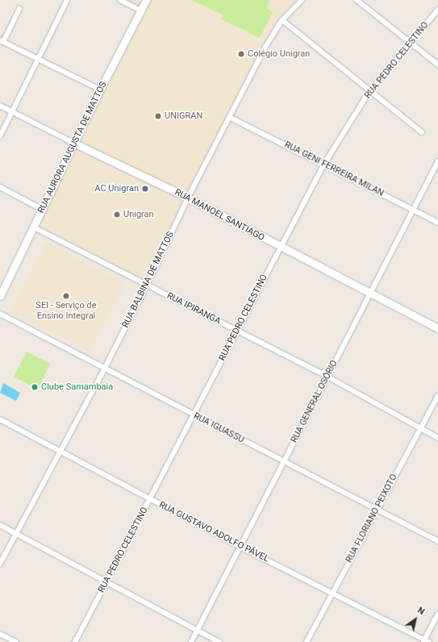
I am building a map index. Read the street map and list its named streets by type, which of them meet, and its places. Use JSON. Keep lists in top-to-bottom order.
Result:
{
  "streets": {
    "street": [
      "RUA PEDRO CELESTINO",
      "RUA AURORA AUGUSTA DE MATTOS",
      "RUA GENI FERREIRA MILAN",
      "RUA MANOEL SANTIAGO",
      "RUA BALBINA DE MATTOS",
      "RUA IPIRANGA",
      "RUA GENERAL OSÓRIO",
      "RUA IGUASSU",
      "RUA FLORIANO PEIXOTO",
      "RUA GUSTAVO ADOLFO PÁVEL"
    ]
  },
  "crossings": [
    ["RUA PEDRO CELESTINO", "RUA GENI FERREIRA MILAN"],
    ["RUA PEDRO CELESTINO", "RUA MANOEL SANTIAGO"],
    ["RUA PEDRO CELESTINO", "RUA IPIRANGA"],
    ["RUA PEDRO CELESTINO", "RUA IGUASSU"],
    ["RUA PEDRO CELESTINO", "RUA GUSTAVO ADOLFO PÁVEL"],
    ["RUA AURORA AUGUSTA DE MATTOS", "RUA MANOEL SANTIAGO"],
    ["RUA AURORA AUGUSTA DE MATTOS", "RUA IPIRANGA"],
    ["RUA GENI FERREIRA MILAN", "RUA BALBINA DE MATTOS"],
    ["RUA GENI FERREIRA MILAN", "RUA GENERAL OSÓRIO"],
    ["RUA MANOEL SANTIAGO", "RUA BALBINA DE MATTOS"],
    ["RUA MANOEL SANTIAGO", "RUA GENERAL OSÓRIO"],
    ["RUA BALBINA DE MATTOS", "RUA IPIRANGA"],
    ["RUA BALBINA DE MATTOS", "RUA IGUASSU"],
    ["RUA BALBINA DE MATTOS", "RUA GUSTAVO ADOLFO PÁVEL"],
    ["RUA IPIRANGA", "RUA GENERAL OSÓRIO"],
    ["RUA IPIRANGA", "RUA FLORIANO PEIXOTO"],
    ["RUA GENERAL OSÓRIO", "RUA IGUASSU"],
    ["RUA GENERAL OSÓRIO", "RUA GUSTAVO ADOLFO PÁVEL"],
    ["RUA IGUASSU", "RUA FLORIANO PEIXOTO"],
    ["RUA FLORIANO PEIXOTO", "RUA GUSTAVO ADOLFO PÁVEL"]
  ],
  "places": [
    "Colégio Unigran",
    "UNIGRAN",
    "AC Unigran",
    "Unigran",
    "SEI - Serviço de Ensino Integral",
    "Clube Samambaia"
  ],
  "north": "top right"
}
